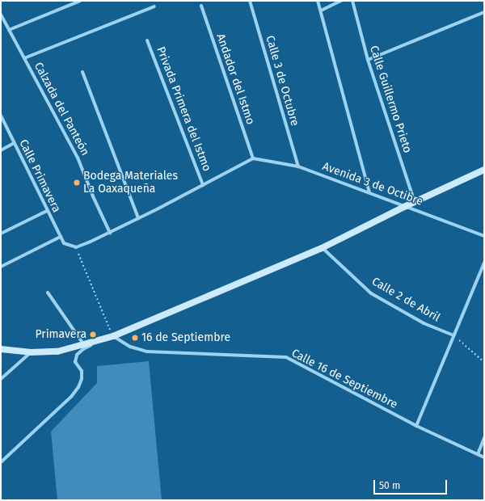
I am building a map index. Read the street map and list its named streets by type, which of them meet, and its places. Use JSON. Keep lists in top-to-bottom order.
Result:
{
  "streets": {
    "street": [
      "Andador del Istmo",
      "Calle 3 de Octubre",
      "Calle Guillermo Prieto",
      "Calzada del Panteón",
      "Privada Primera del Istmo",
      "Calle Primavera",
      "Avenida 3 de Octibre",
      "Calle 2 de Abril",
      "Calle 16 de Septiembre"
    ]
  },
  "crossings": [
    ["Andador del Istmo", "Avenida 3 de Octibre"],
    ["Calle 3 de Octubre", "Avenida 3 de Octibre"]
  ],
  "places": ["Bodega Materiales La Oaxaqueña", "Primavera", "16 de Septiembre"],
  "scale_bar": "50 m"
}
